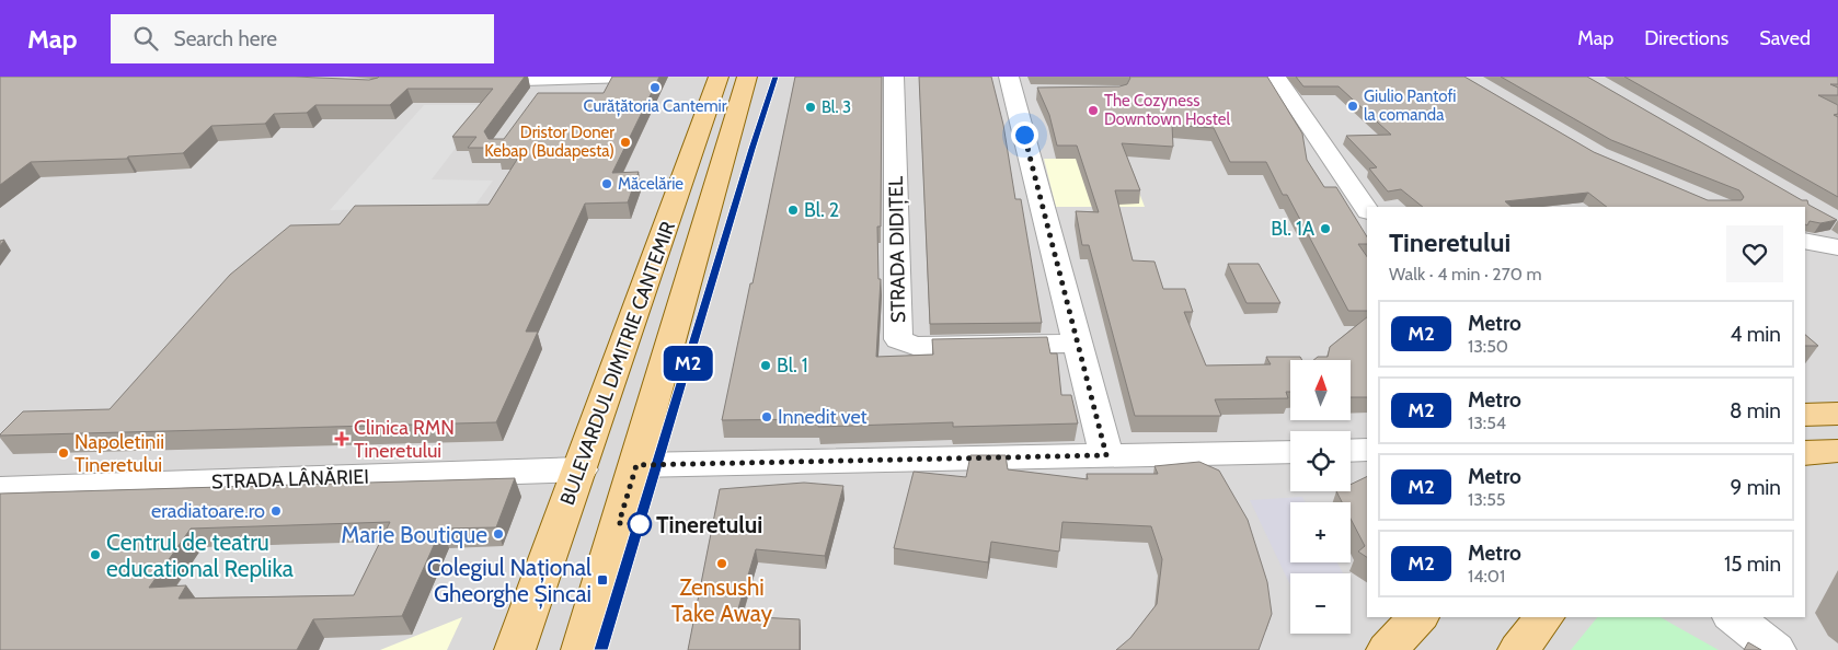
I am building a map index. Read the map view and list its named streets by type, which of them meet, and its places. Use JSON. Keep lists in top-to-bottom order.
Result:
{
  "streets": {
    "main road": ["BULEVARDUL DIMITRIE CANTEMIR"],
    "street": ["STRADA DIDIȚEL", "STRADA LÂNĂRIEI"]
  },
  "crossings": [
    ["BULEVARDUL DIMITRIE CANTEMIR", "STRADA LÂNĂRIEI"]
  ],
  "places": {
    "other": [
      "Curățătoria Cantemir",
      "Giulio Pantofi la comanda",
      "Bl. 3",
      "The Cozyness Downtown Hostel",
      "Dristor Doner Kebap (Budapesta)",
      "Măcelărie",
      "Bl. 2",
      "Bl. 1A",
      "Bl. 1",
      "Innedit vet",
      "Napoletinii Tineretului",
      "eradiatoare.ro",
      "Tineretului",
      "Marie Boutique",
      "Centrul de teatru educational Replika",
      "Zensushi Take Away"
    ],
    "health": ["Clinica RMN Tineretului"],
    "transit": ["Colegiul Național Gheorghe Șincai"]
  },
  "lines": ["metro line M2"],
  "north": "top",
  "page": {
    "header": "Map",
    "search": "Search here",
    "nav": ["Map", "Directions", "Saved"],
    "on_map": "M2",
    "heading": ["Tineretului", "Walk · 4 min · 270 m"],
    "list": [
      {
        "mark": "M2",
        "name": "Metro",
        "note": "13:50",
        "value": "4 min"
      },
      {
        "mark": "M2",
        "name": "Metro",
        "note": "13:54",
        "value": "8 min"
      },
      {
        "mark": "M2",
        "name": "Metro",
        "note": "13:55",
        "value": "9 min"
      },
      {
        "mark": "M2",
        "name": "Metro",
        "note": "14:01",
        "value": "15 min"
      }
    ],
    "map_buttons": ["+", "−"]
  }
}
